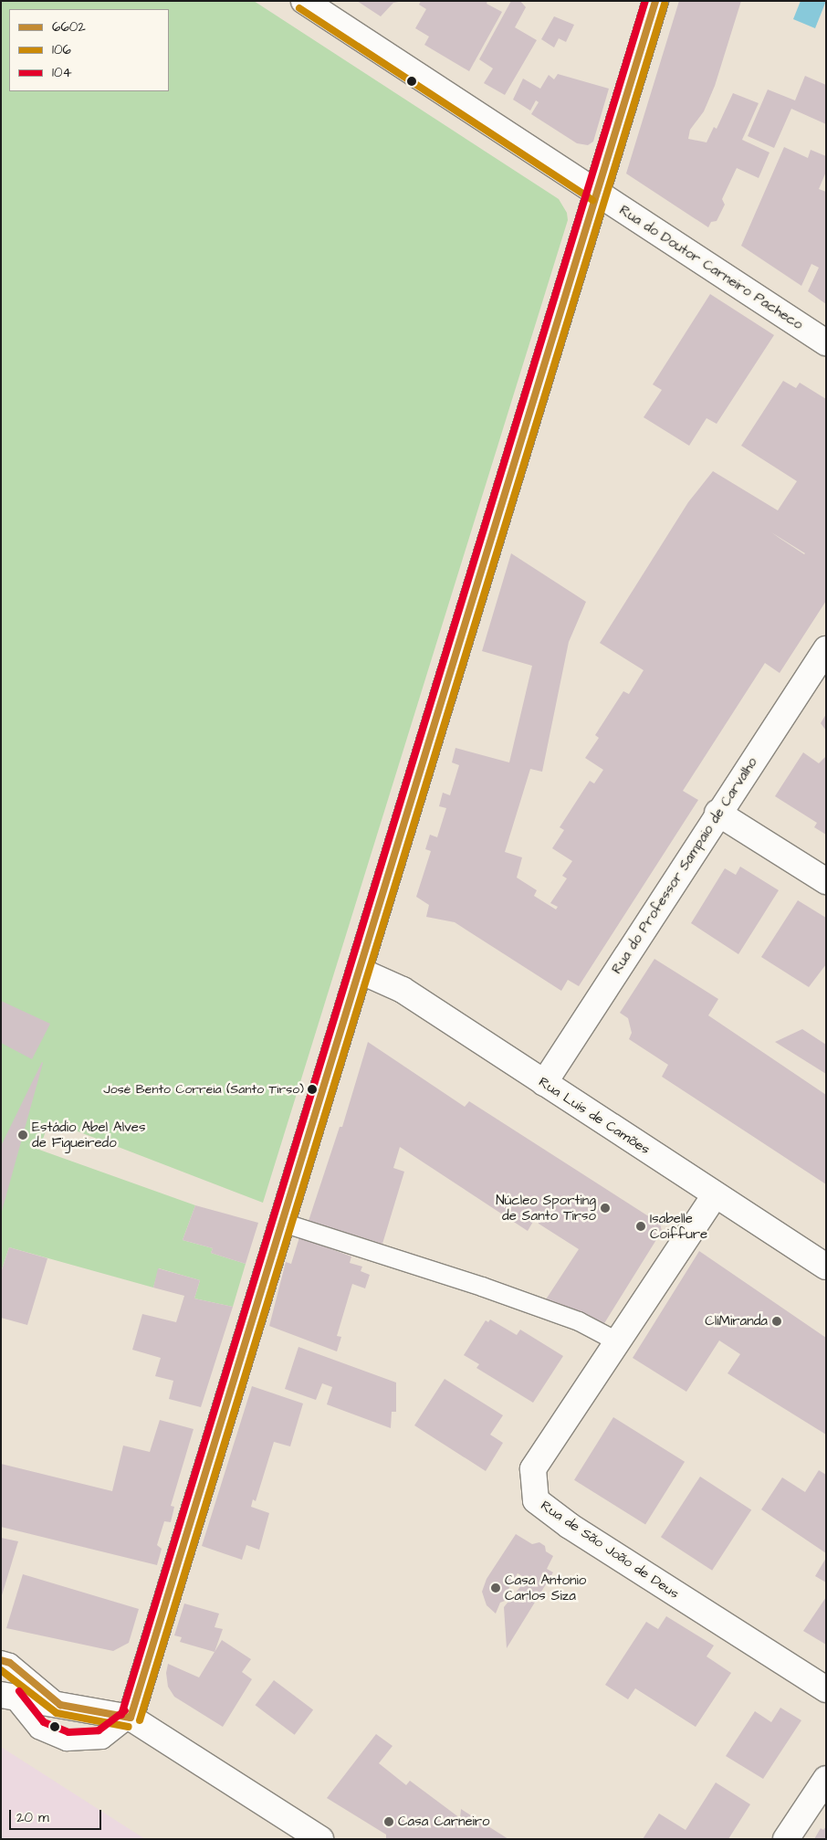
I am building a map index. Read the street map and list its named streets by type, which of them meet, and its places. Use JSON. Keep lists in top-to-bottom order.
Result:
{
  "streets": {
    "street": [
      "Rua do Doutor Carneiro Pacheco",
      "Rua do Professor Sampaio de Carvalho",
      "Rua Luís de Camões",
      "Rua de São João de Deus"
    ]
  },
  "crossings": [
    ["Rua do Professor Sampaio de Carvalho", "Rua Luís de Camões"],
    ["Rua Luís de Camões", "Rua de São João de Deus"]
  ],
  "places": [
    "José Bento Correia (Santo Tirso)",
    "Estádio Abel Alves de Figueiredo",
    "Núcleo Sporting de Santo Tirso",
    "Isabelle Coiffure",
    "CliMiranda",
    "Casa Antonio Carlos Siza",
    "Casa Carneiro"
  ],
  "lines": ["transit line 6602", "transit line 104", "transit line 106"],
  "legend": ["6602", "106", "104"],
  "scale_bar": "20 m"
}
